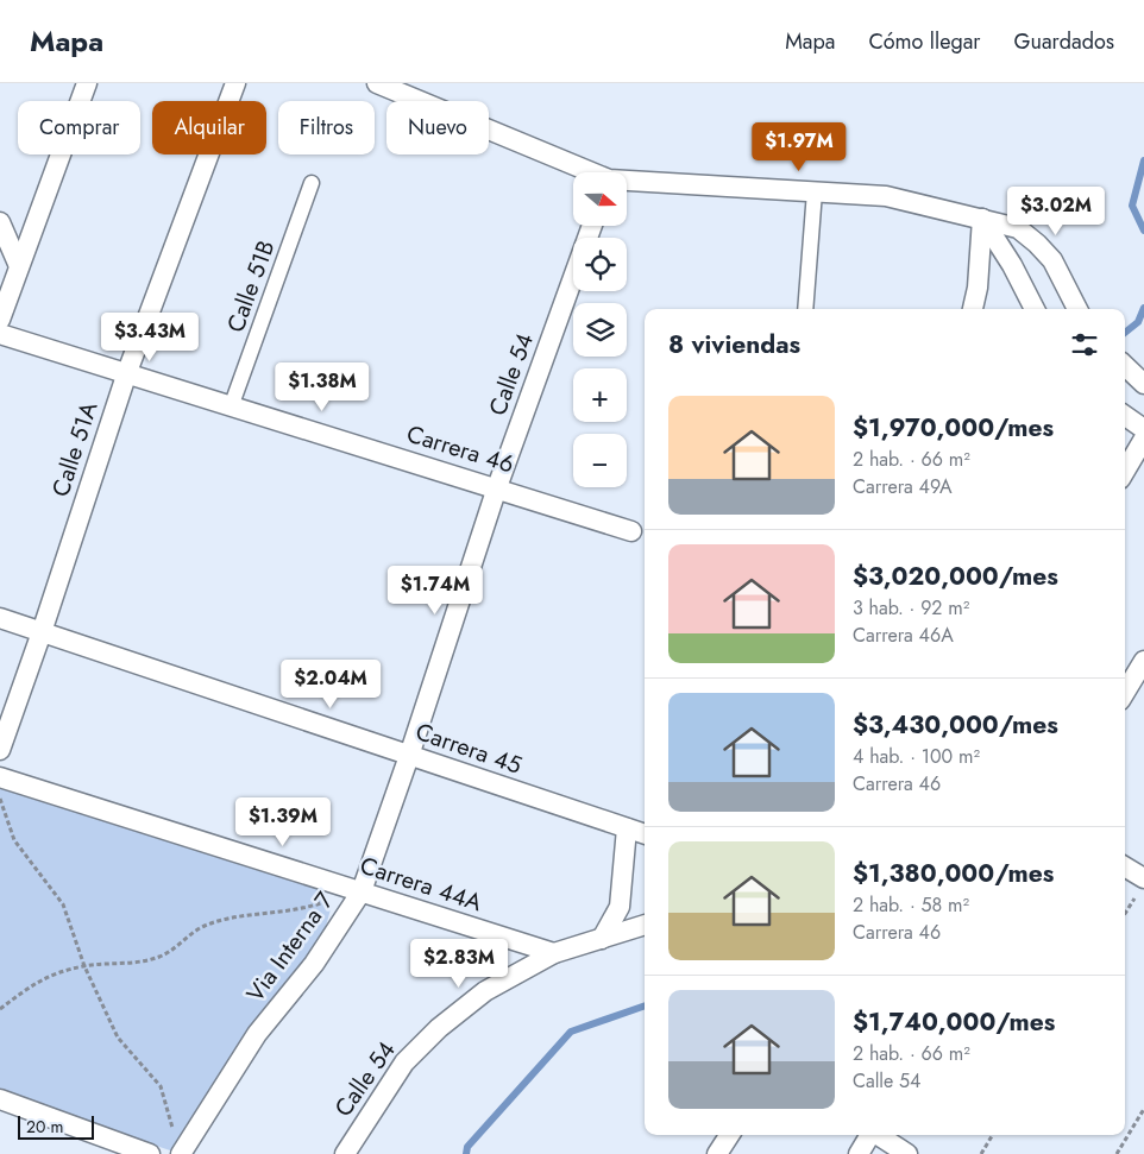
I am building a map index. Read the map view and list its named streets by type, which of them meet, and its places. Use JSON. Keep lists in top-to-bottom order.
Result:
{
  "streets": {
    "street": [
      "Calle 51B",
      "Calle 54",
      "Calle 51A",
      "Carrera 46",
      "Carrera 45",
      "Carrera 44A",
      "Via Interna 7"
    ]
  },
  "crossings": [
    ["Calle 51B", "Carrera 46"],
    ["Calle 54", "Carrera 46"],
    ["Calle 54", "Carrera 45"],
    ["Calle 54", "Carrera 44A"],
    ["Calle 54", "Via Interna 7"],
    ["Calle 51A", "Carrera 46"],
    ["Calle 51A", "Carrera 45"],
    ["Carrera 45", "Via Interna 7"],
    ["Carrera 44A", "Via Interna 7"]
  ],
  "scale_bar": "20 m",
  "north": "right",
  "page": {
    "header": "Mapa",
    "nav": ["Mapa", "Cómo llegar", "Guardados"],
    "chip": [
      "Comprar",
      "Alquilar",
      "Filtros",
      "Nuevo"
    ],
    "price": [
      "$1.97M",
      "$3.02M",
      "$3.43M",
      "$1.38M",
      "$1.74M",
      "$2.04M",
      "$1.39M",
      "$2.83M"
    ],
    "map_buttons": ["+", "−"],
    "heading": "8 viviendas",
    "list": [
      {
        "name": "$1,970,000/mes",
        "note": "2 hab. · 66 m² · Carrera 49A"
      },
      {
        "name": "$3,020,000/mes",
        "note": "3 hab. · 92 m² · Carrera 46A"
      },
      {
        "name": "$3,430,000/mes",
        "note": "4 hab. · 100 m² · Carrera 46"
      },
      {
        "name": "$1,380,000/mes",
        "note": "2 hab. · 58 m² · Carrera 46"
      },
      {
        "name": "$1,740,000/mes",
        "note": "2 hab. · 66 m² · Calle 54"
      }
    ],
    "scale": "20 m"
  }
}
